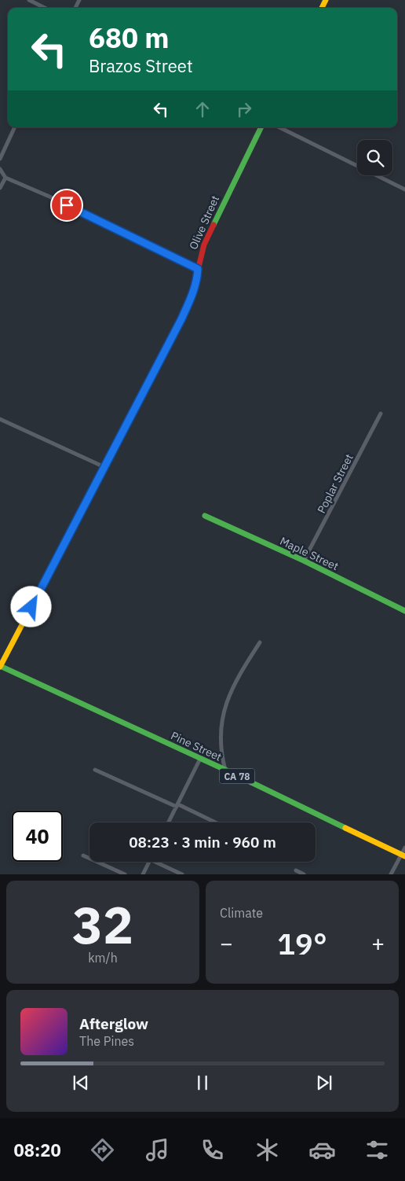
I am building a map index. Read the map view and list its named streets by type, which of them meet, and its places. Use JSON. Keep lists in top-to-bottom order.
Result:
{
  "streets": {
    "street": [
      "Olive Street",
      "Poplar Street",
      "Maple Street",
      "Pine Street",
      "CA 78"
    ]
  },
  "crossings": [
    ["Olive Street", "Pine Street"],
    ["Poplar Street", "Maple Street"]
  ],
  "page": {
    "turn": ["680 m", "Brazos Street"],
    "limit": "40",
    "trip": "08:23 · 3 min · 960 m",
    "tile": [
      ["32", "km/h"],
      "Climate"
    ],
    "heat": ["−", "19°", "+"],
    "song": ["Afterglow", "The Pines"],
    "tabs": "08:20"
  }
}
